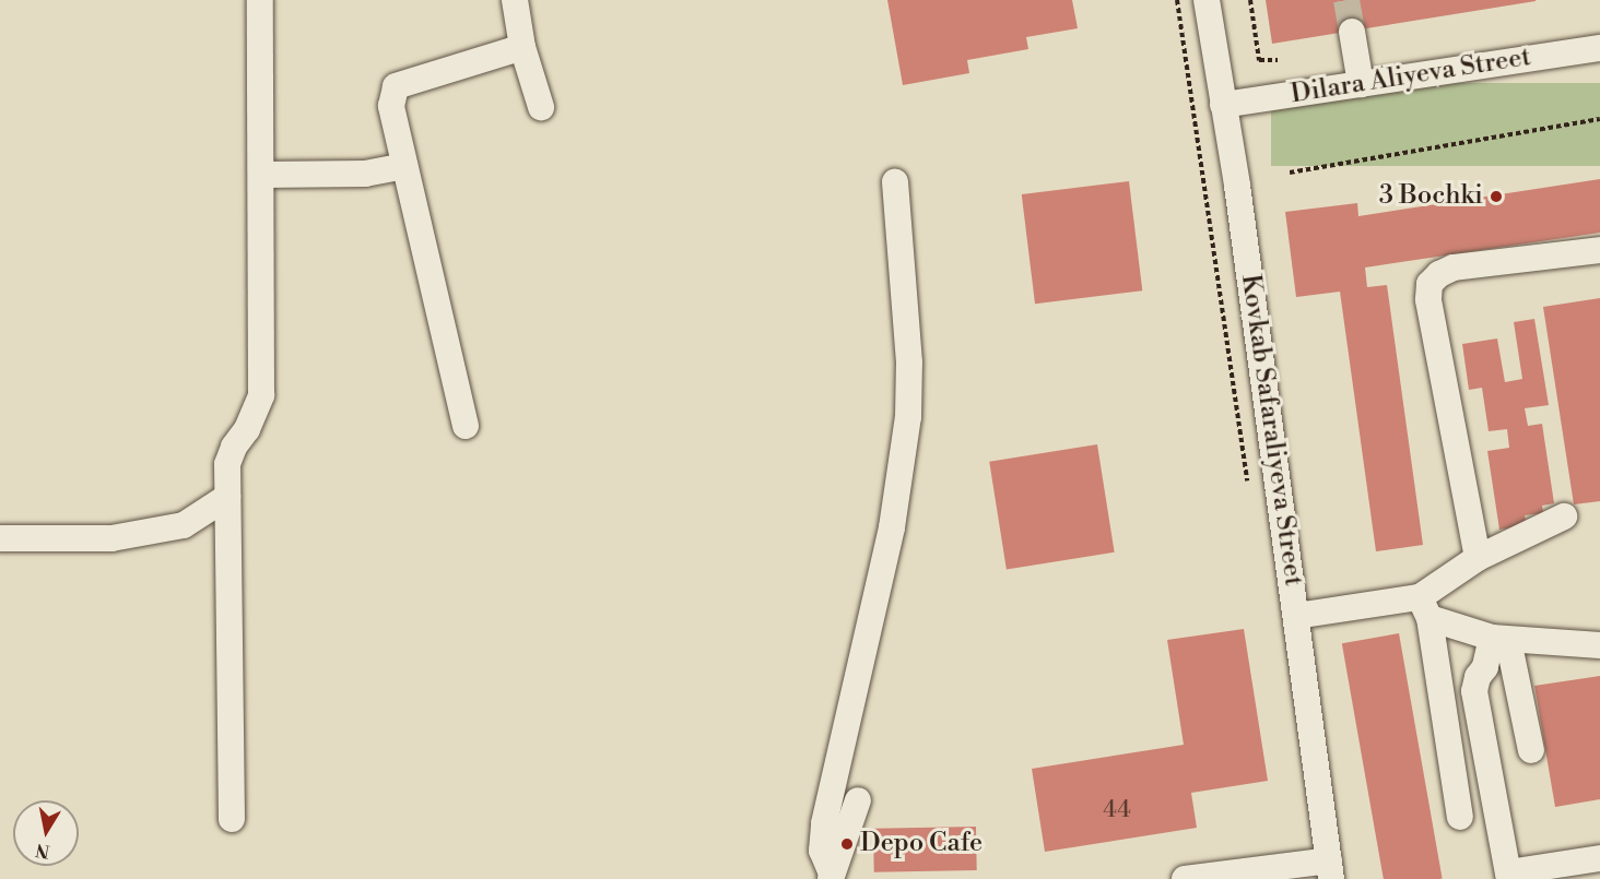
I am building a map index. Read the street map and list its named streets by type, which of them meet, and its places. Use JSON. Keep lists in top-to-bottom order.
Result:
{
  "streets": {
    "street": ["Dilara Aliyeva Street", "Kovkab Safaraliyeva Street"]
  },
  "crossings": [
    ["Dilara Aliyeva Street", "Kovkab Safaraliyeva Street"]
  ],
  "places": ["3 Bochki", "Depo Cafe"],
  "house_numbers": ["44"],
  "north": "bottom"
}
